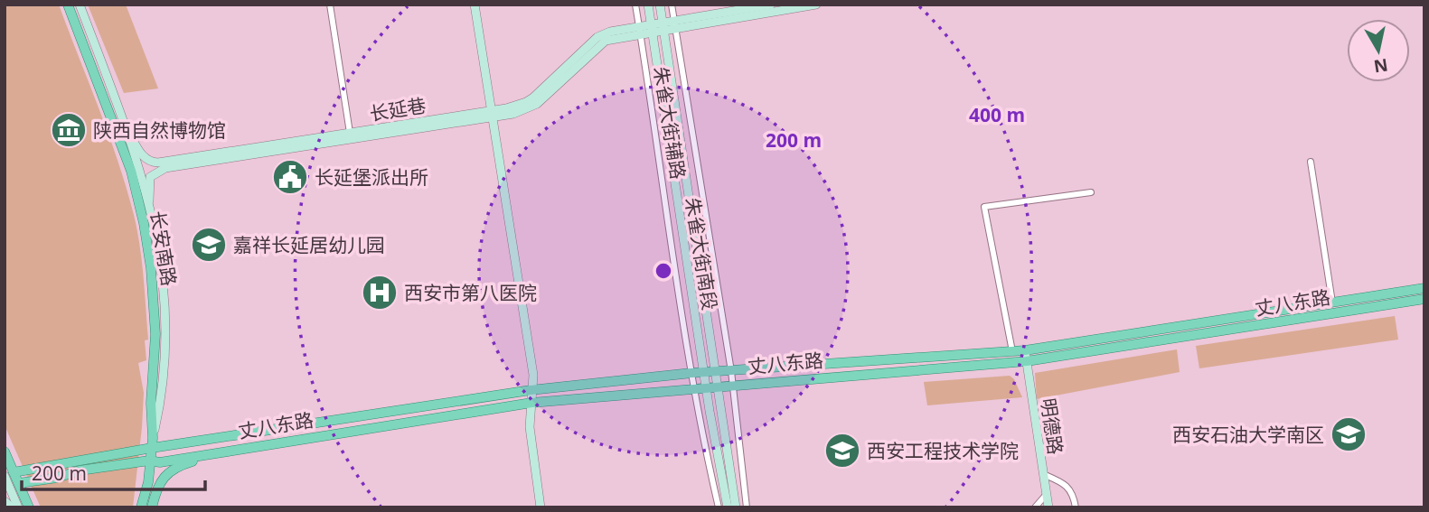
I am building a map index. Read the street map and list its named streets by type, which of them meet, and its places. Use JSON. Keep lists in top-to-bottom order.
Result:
{
  "streets": {
    "main road": ["长安南路", "丈八东路"],
    "street": [
      "长延巷",
      "朱雀大街辅路",
      "朱雀大街南段",
      "明德路"
    ]
  },
  "crossings": [
    ["长延巷", "朱雀大街辅路"],
    ["长延巷", "朱雀大街南段"],
    ["朱雀大街辅路", "丈八东路"],
    ["长安南路", "丈八东路"],
    ["朱雀大街南段", "丈八东路"],
    ["丈八东路", "明德路"]
  ],
  "places": {
    "museum": ["陕西自然博物馆"],
    "public building": ["长延堡派出所"],
    "school or university": ["嘉祥长延居幼儿园", "西安石油大学南区", "西安工程技术学院"],
    "hospital": ["西安市第八医院"]
  },
  "scale_bar": "200 m",
  "north": "bottom",
  "rings": ["400 m", "200 m"]
}
